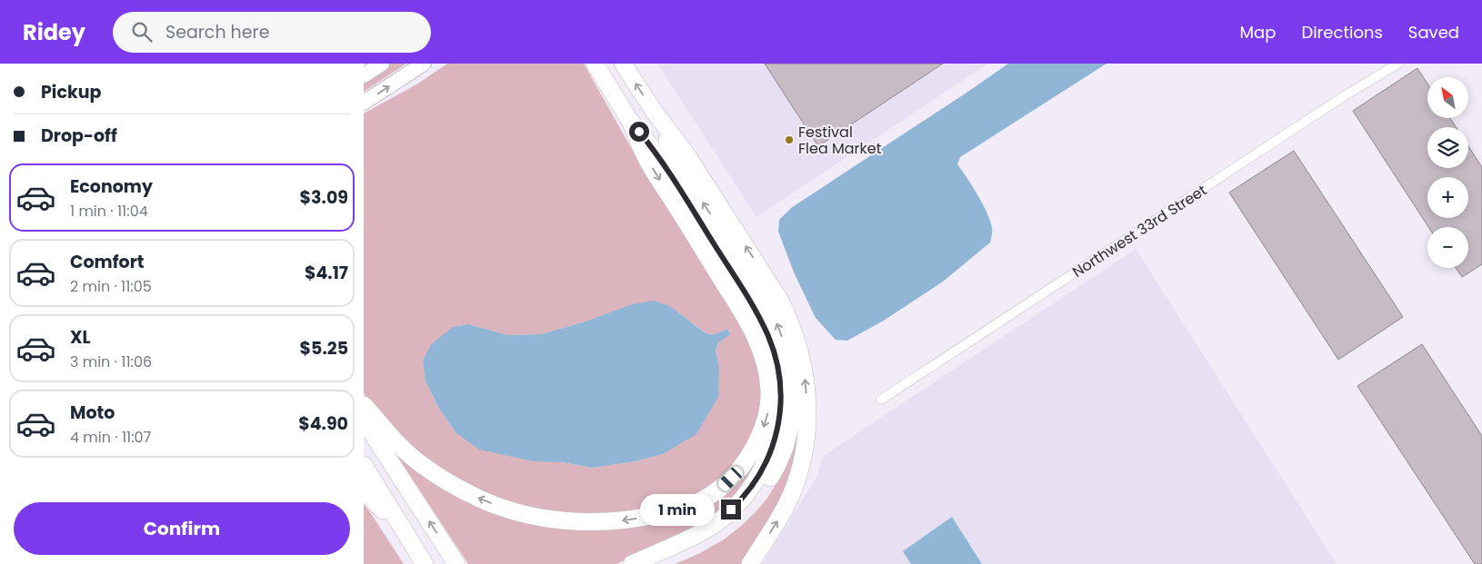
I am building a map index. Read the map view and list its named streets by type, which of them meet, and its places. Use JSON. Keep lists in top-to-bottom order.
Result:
{
  "streets": {
    "street": ["Northwest 33rd Street"]
  },
  "places": ["Festival Flea Market"],
  "north": "top left",
  "page": {
    "header": "Ridey",
    "search": "Search here",
    "nav": ["Map", "Directions", "Saved"],
    "banner": ["Pickup", "Drop-off"],
    "map_buttons": ["+", "−"],
    "list": [
      {
        "name": "Economy",
        "note": "1 min · 11:04",
        "value": "$3.09"
      },
      {
        "name": "Comfort",
        "note": "2 min · 11:05",
        "value": "$4.17"
      },
      {
        "name": "XL",
        "note": "3 min · 11:06",
        "value": "$5.25"
      },
      {
        "name": "Moto",
        "note": "4 min · 11:07",
        "value": "$4.90"
      }
    ],
    "buttons": "Confirm",
    "bubble": "1 min"
  }
}
